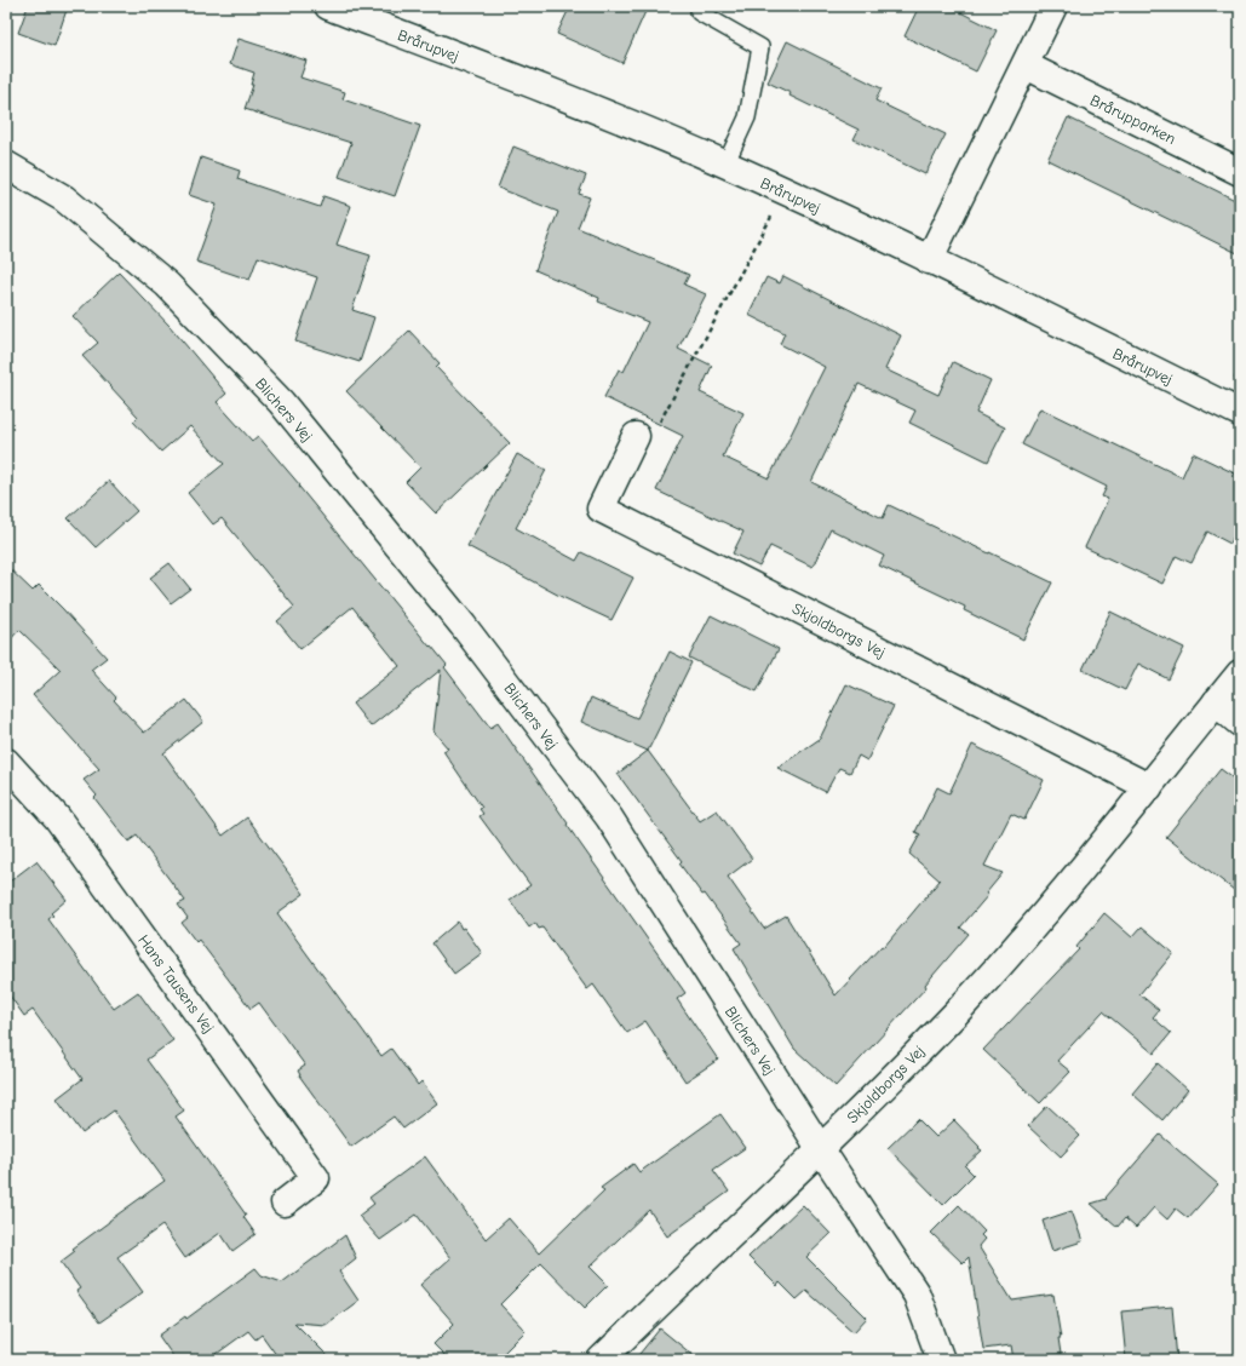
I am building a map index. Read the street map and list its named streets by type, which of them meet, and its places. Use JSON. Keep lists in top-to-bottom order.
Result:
{
  "streets": {
    "street": [
      "Brårupvej",
      "Brårupparken",
      "Blichers Vej",
      "Skjoldborgs Vej",
      "Hans Tausens Vej"
    ]
  },
  "crossings": [
    ["Blichers Vej", "Skjoldborgs Vej"]
  ]
}
